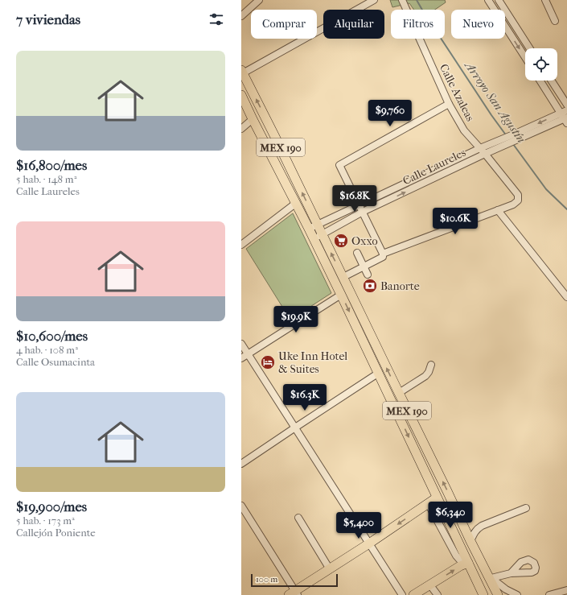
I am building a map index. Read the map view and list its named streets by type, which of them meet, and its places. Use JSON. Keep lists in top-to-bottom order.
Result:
{
  "streets": {
    "main road": ["MEX 190"],
    "street": ["Calle Azaleas", "Calle Laureles"]
  },
  "crossings": [
    ["Calle Azaleas", "Calle Laureles"],
    ["MEX 190", "Calle Laureles"]
  ],
  "water": ["Arroyo San Agustín"],
  "places": {
    "supermarket": ["Oxxo"],
    "bank": ["Banorte"],
    "hotel": ["Uke Inn Hotel & Suites"]
  },
  "scale_bar": "100 m",
  "page": {
    "heading": "7 viviendas",
    "chip": [
      "Comprar",
      "Alquilar",
      "Filtros",
      "Nuevo"
    ],
    "list": [
      {
        "name": "$16,800/mes",
        "note": "5 hab. · 148 m² · Calle Laureles"
      },
      {
        "name": "$10,600/mes",
        "note": "4 hab. · 108 m² · Calle Osumacinta"
      },
      {
        "name": "$19,900/mes",
        "note": "5 hab. · 173 m² · Callejón Poniente"
      }
    ],
    "price": [
      "$9,760",
      "$16.8K",
      "$10.6K",
      "$19.9K",
      "$16.3K",
      "$6,340",
      "$5,400"
    ],
    "scale": "100 m"
  }
}
